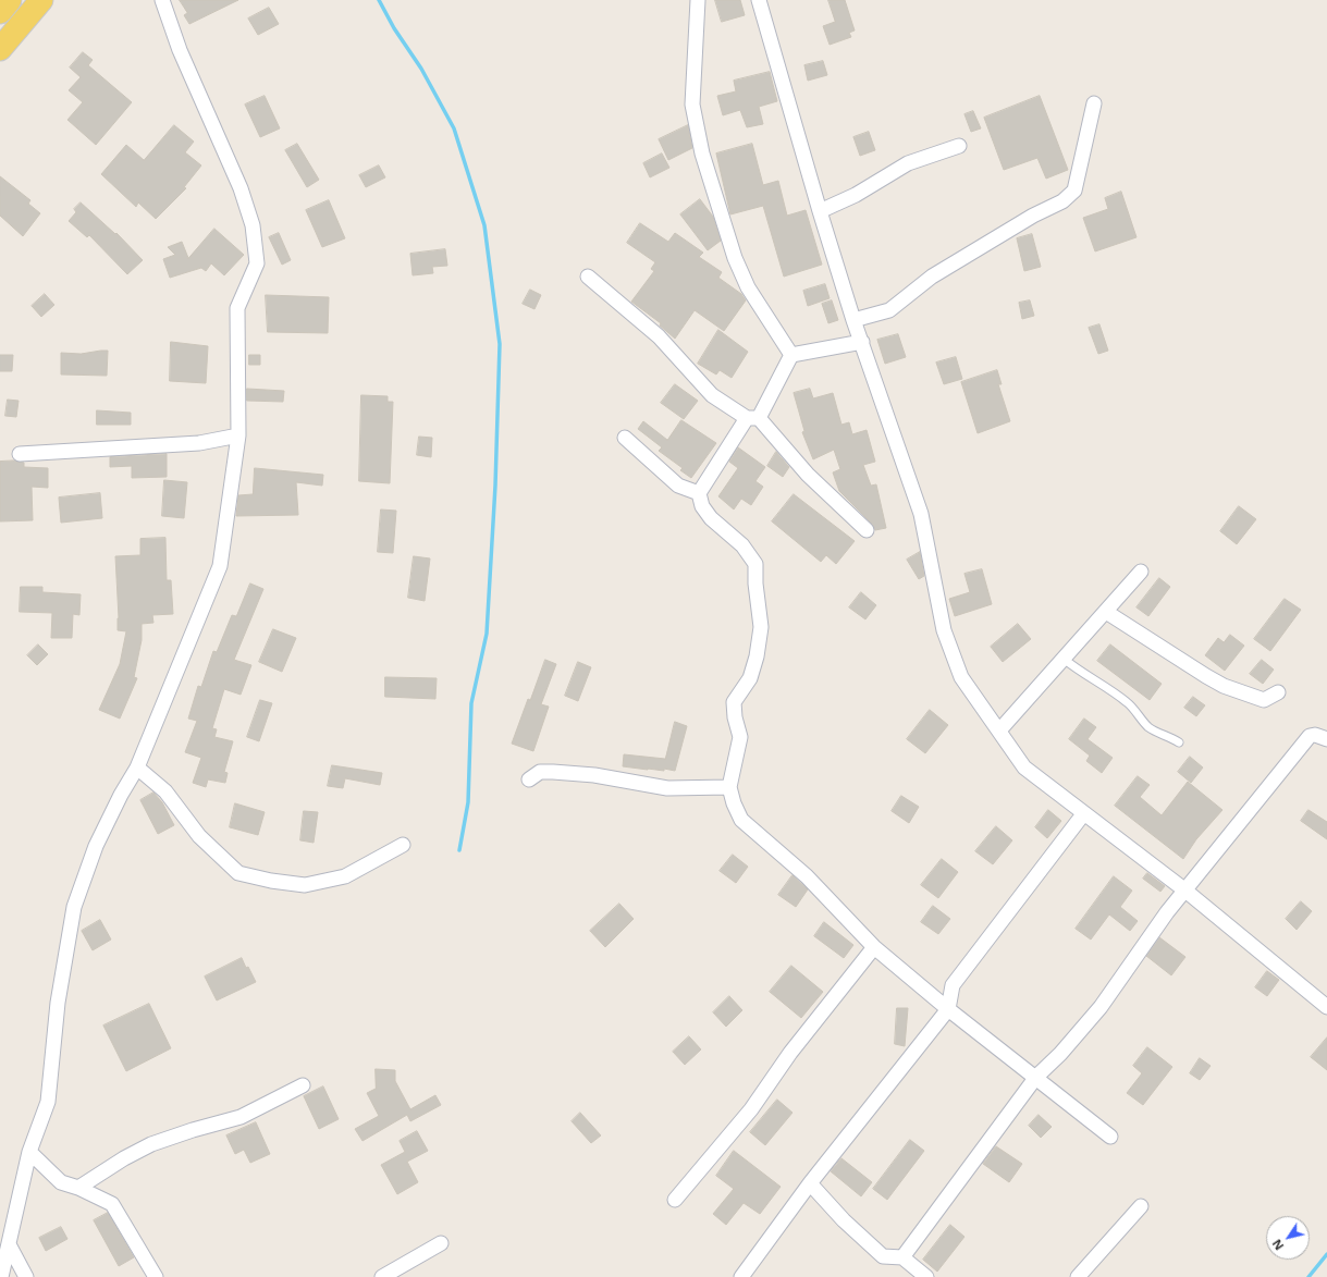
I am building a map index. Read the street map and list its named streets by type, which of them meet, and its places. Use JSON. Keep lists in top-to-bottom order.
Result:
{
  "north": "bottom left"
}
